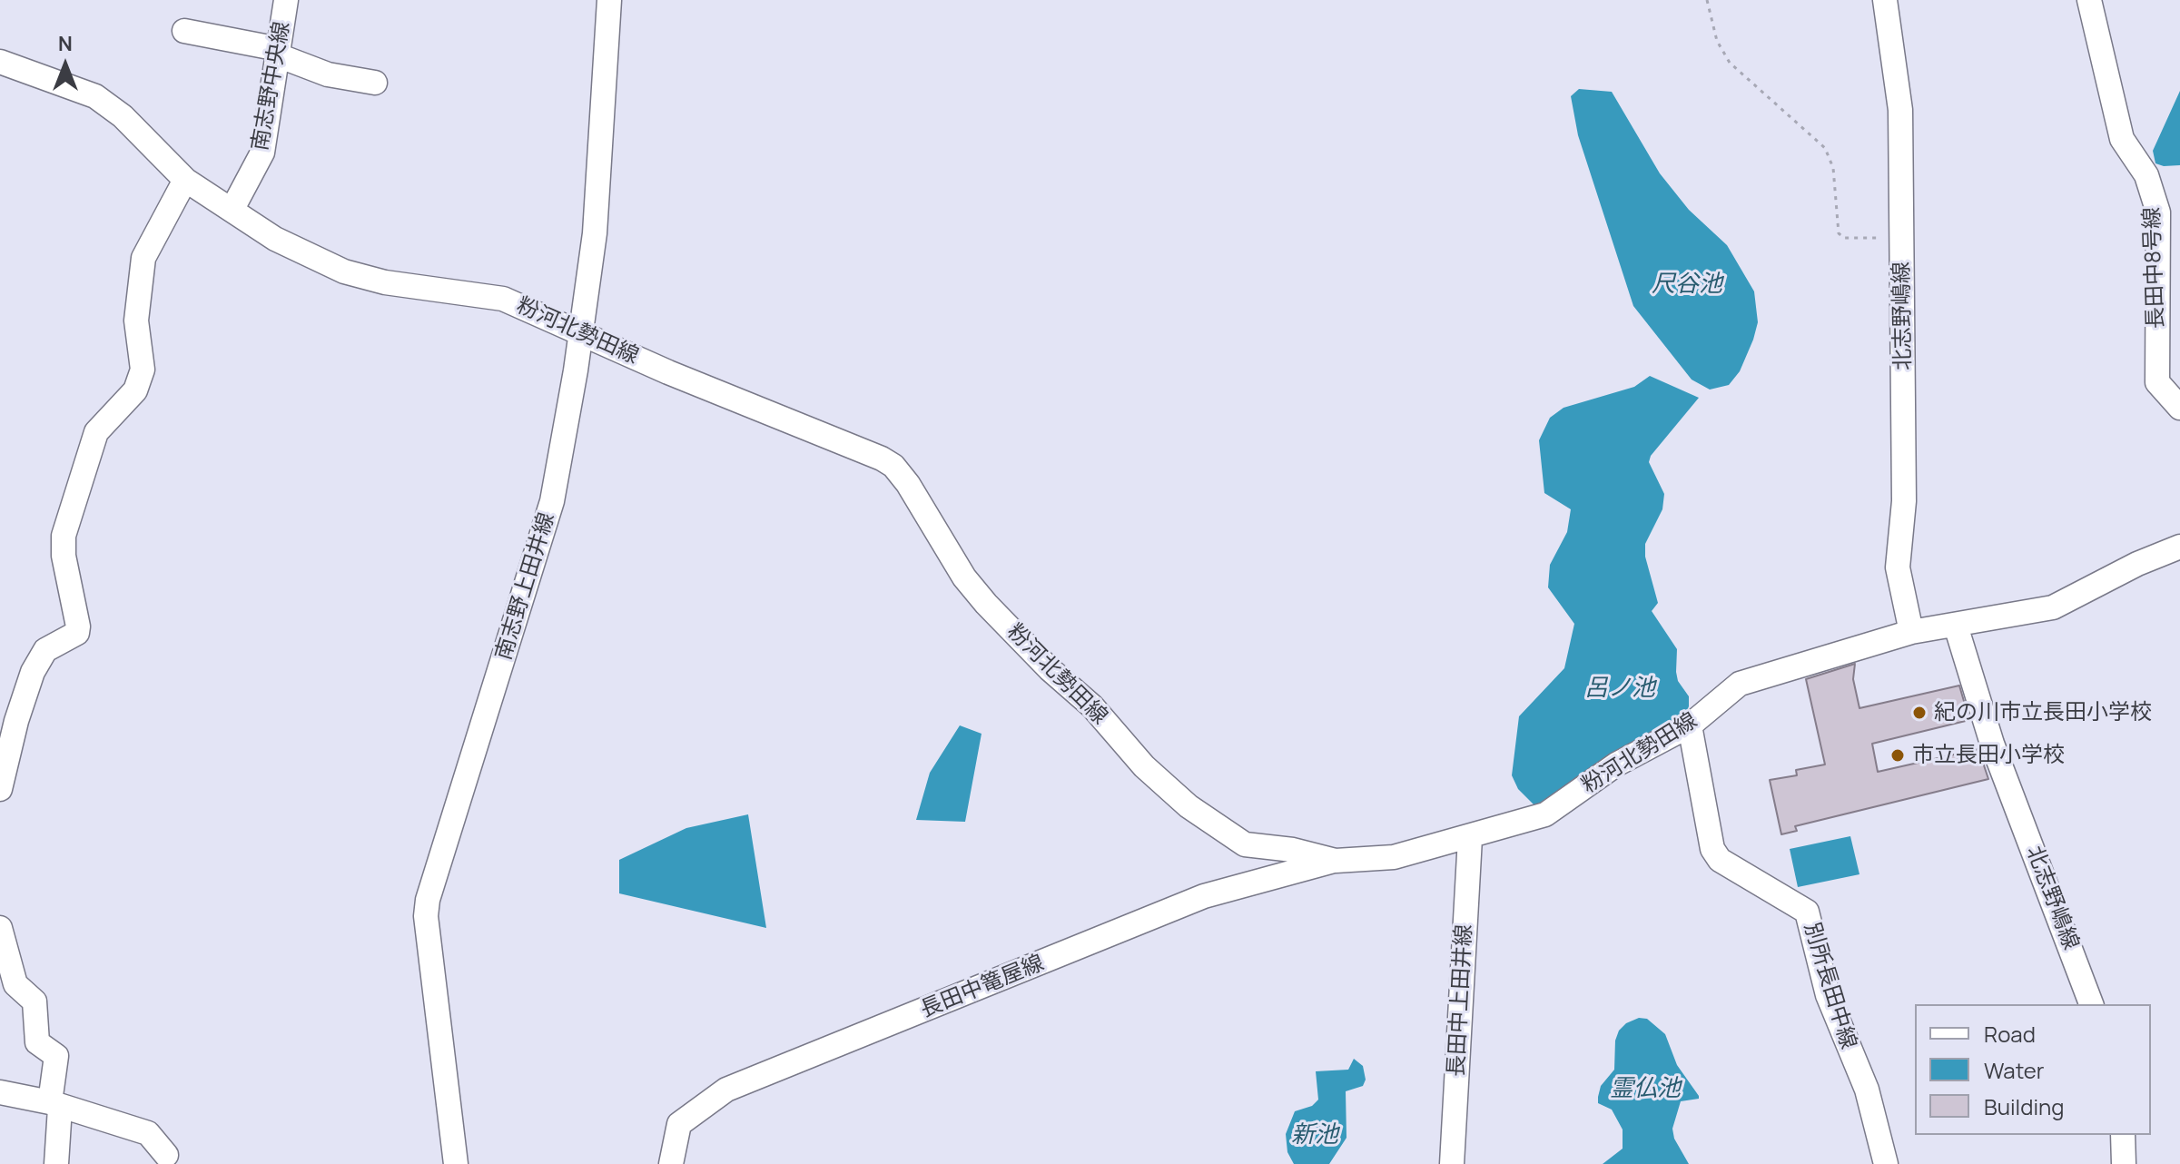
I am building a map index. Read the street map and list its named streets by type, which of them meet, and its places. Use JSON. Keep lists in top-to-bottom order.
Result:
{
  "streets": {
    "street": [
      "南志野中央線",
      "長田中8号線",
      "北志野嶋線",
      "粉河北勢田線",
      "南志野上田井線",
      "別所長田中線",
      "長田中篭屋線",
      "長田中上田井線"
    ]
  },
  "crossings": [
    ["南志野中央線", "粉河北勢田線"],
    ["北志野嶋線", "粉河北勢田線"],
    ["粉河北勢田線", "南志野上田井線"],
    ["粉河北勢田線", "別所長田中線"],
    ["粉河北勢田線", "長田中篭屋線"],
    ["粉河北勢田線", "長田中上田井線"]
  ],
  "water": [
    "尺谷池",
    "呂ノ池",
    "霊仏池",
    "新池"
  ],
  "places": ["紀の川市立長田小学校", "市立長田小学校"],
  "legend": ["Road", "Water", "Building"],
  "north": "top"
}
